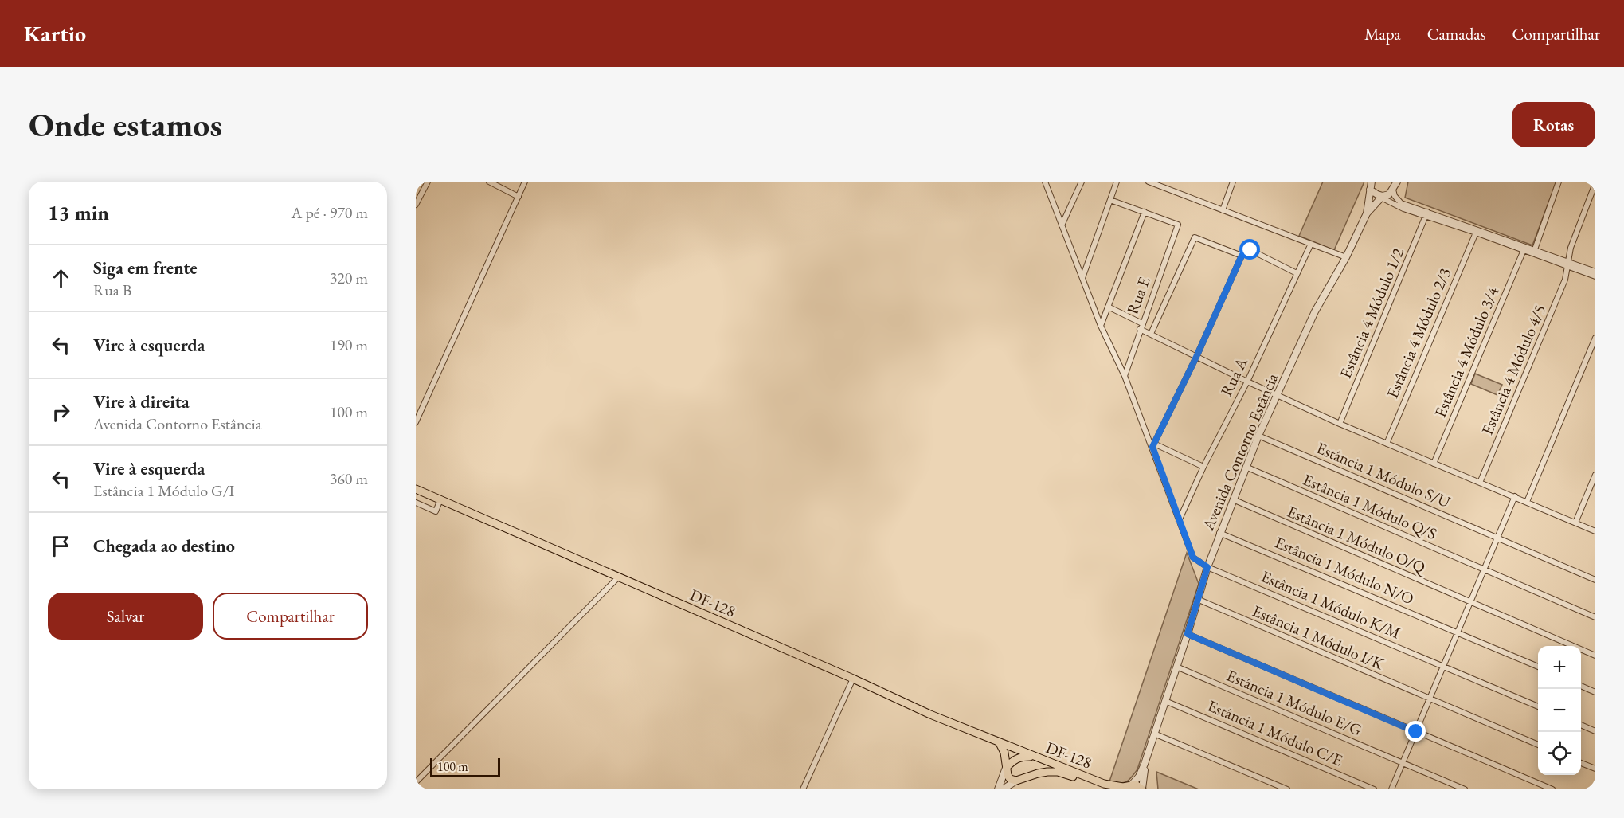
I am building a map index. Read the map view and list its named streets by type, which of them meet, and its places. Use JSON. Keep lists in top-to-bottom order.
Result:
{
  "streets": {
    "main road": ["DF-128"],
    "street": [
      "Rua E",
      "Estância 4 Módulo 1/2",
      "Estância 4 Módulo 2/3",
      "Estância 4 Módulo 3/4",
      "Estância 4 Módulo 4/5",
      "Rua A",
      "Avenida Contorno Estância",
      "Estância 1 Módulo S/U",
      "Estância 1 Módulo Q/S",
      "Estância 1 Módulo O/Q",
      "Estância 1 Módulo N/O",
      "Estância 1 Módulo K/M",
      "Estância 1 Módulo I/K",
      "Estância 1 Módulo E/G",
      "Estância 1 Módulo C/E"
    ]
  },
  "crossings": [
    ["Avenida Contorno Estância", "Estância 1 Módulo S/U"],
    ["Avenida Contorno Estância", "Estância 1 Módulo Q/S"],
    ["Avenida Contorno Estância", "Estância 1 Módulo O/Q"],
    ["Avenida Contorno Estância", "Estância 1 Módulo N/O"],
    ["Avenida Contorno Estância", "DF-128"],
    ["Avenida Contorno Estância", "Estância 1 Módulo K/M"],
    ["Avenida Contorno Estância", "Estância 1 Módulo I/K"],
    ["Avenida Contorno Estância", "Estância 1 Módulo E/G"],
    ["Avenida Contorno Estância", "Estância 1 Módulo C/E"]
  ],
  "scale_bar": "100 m",
  "page": {
    "header": "Kartio",
    "nav": ["Mapa", "Camadas", "Compartilhar"],
    "buttons": [
      "Rotas",
      ["Salvar", "Compartilhar"]
    ],
    "title": "Onde estamos",
    "heading": ["13 min", "A pé · 970 m"],
    "list": [
      ["Siga em frente", "Rua B", "320 m"],
      ["Vire à esquerda", "190 m"],
      ["Vire à direita", "Avenida Contorno Estância", "100 m"],
      ["Vire à esquerda", "Estância 1 Módulo G/I", "360 m"],
      "Chegada ao destino"
    ],
    "map_buttons": ["+", "−"],
    "scale": "100 m"
  }
}
